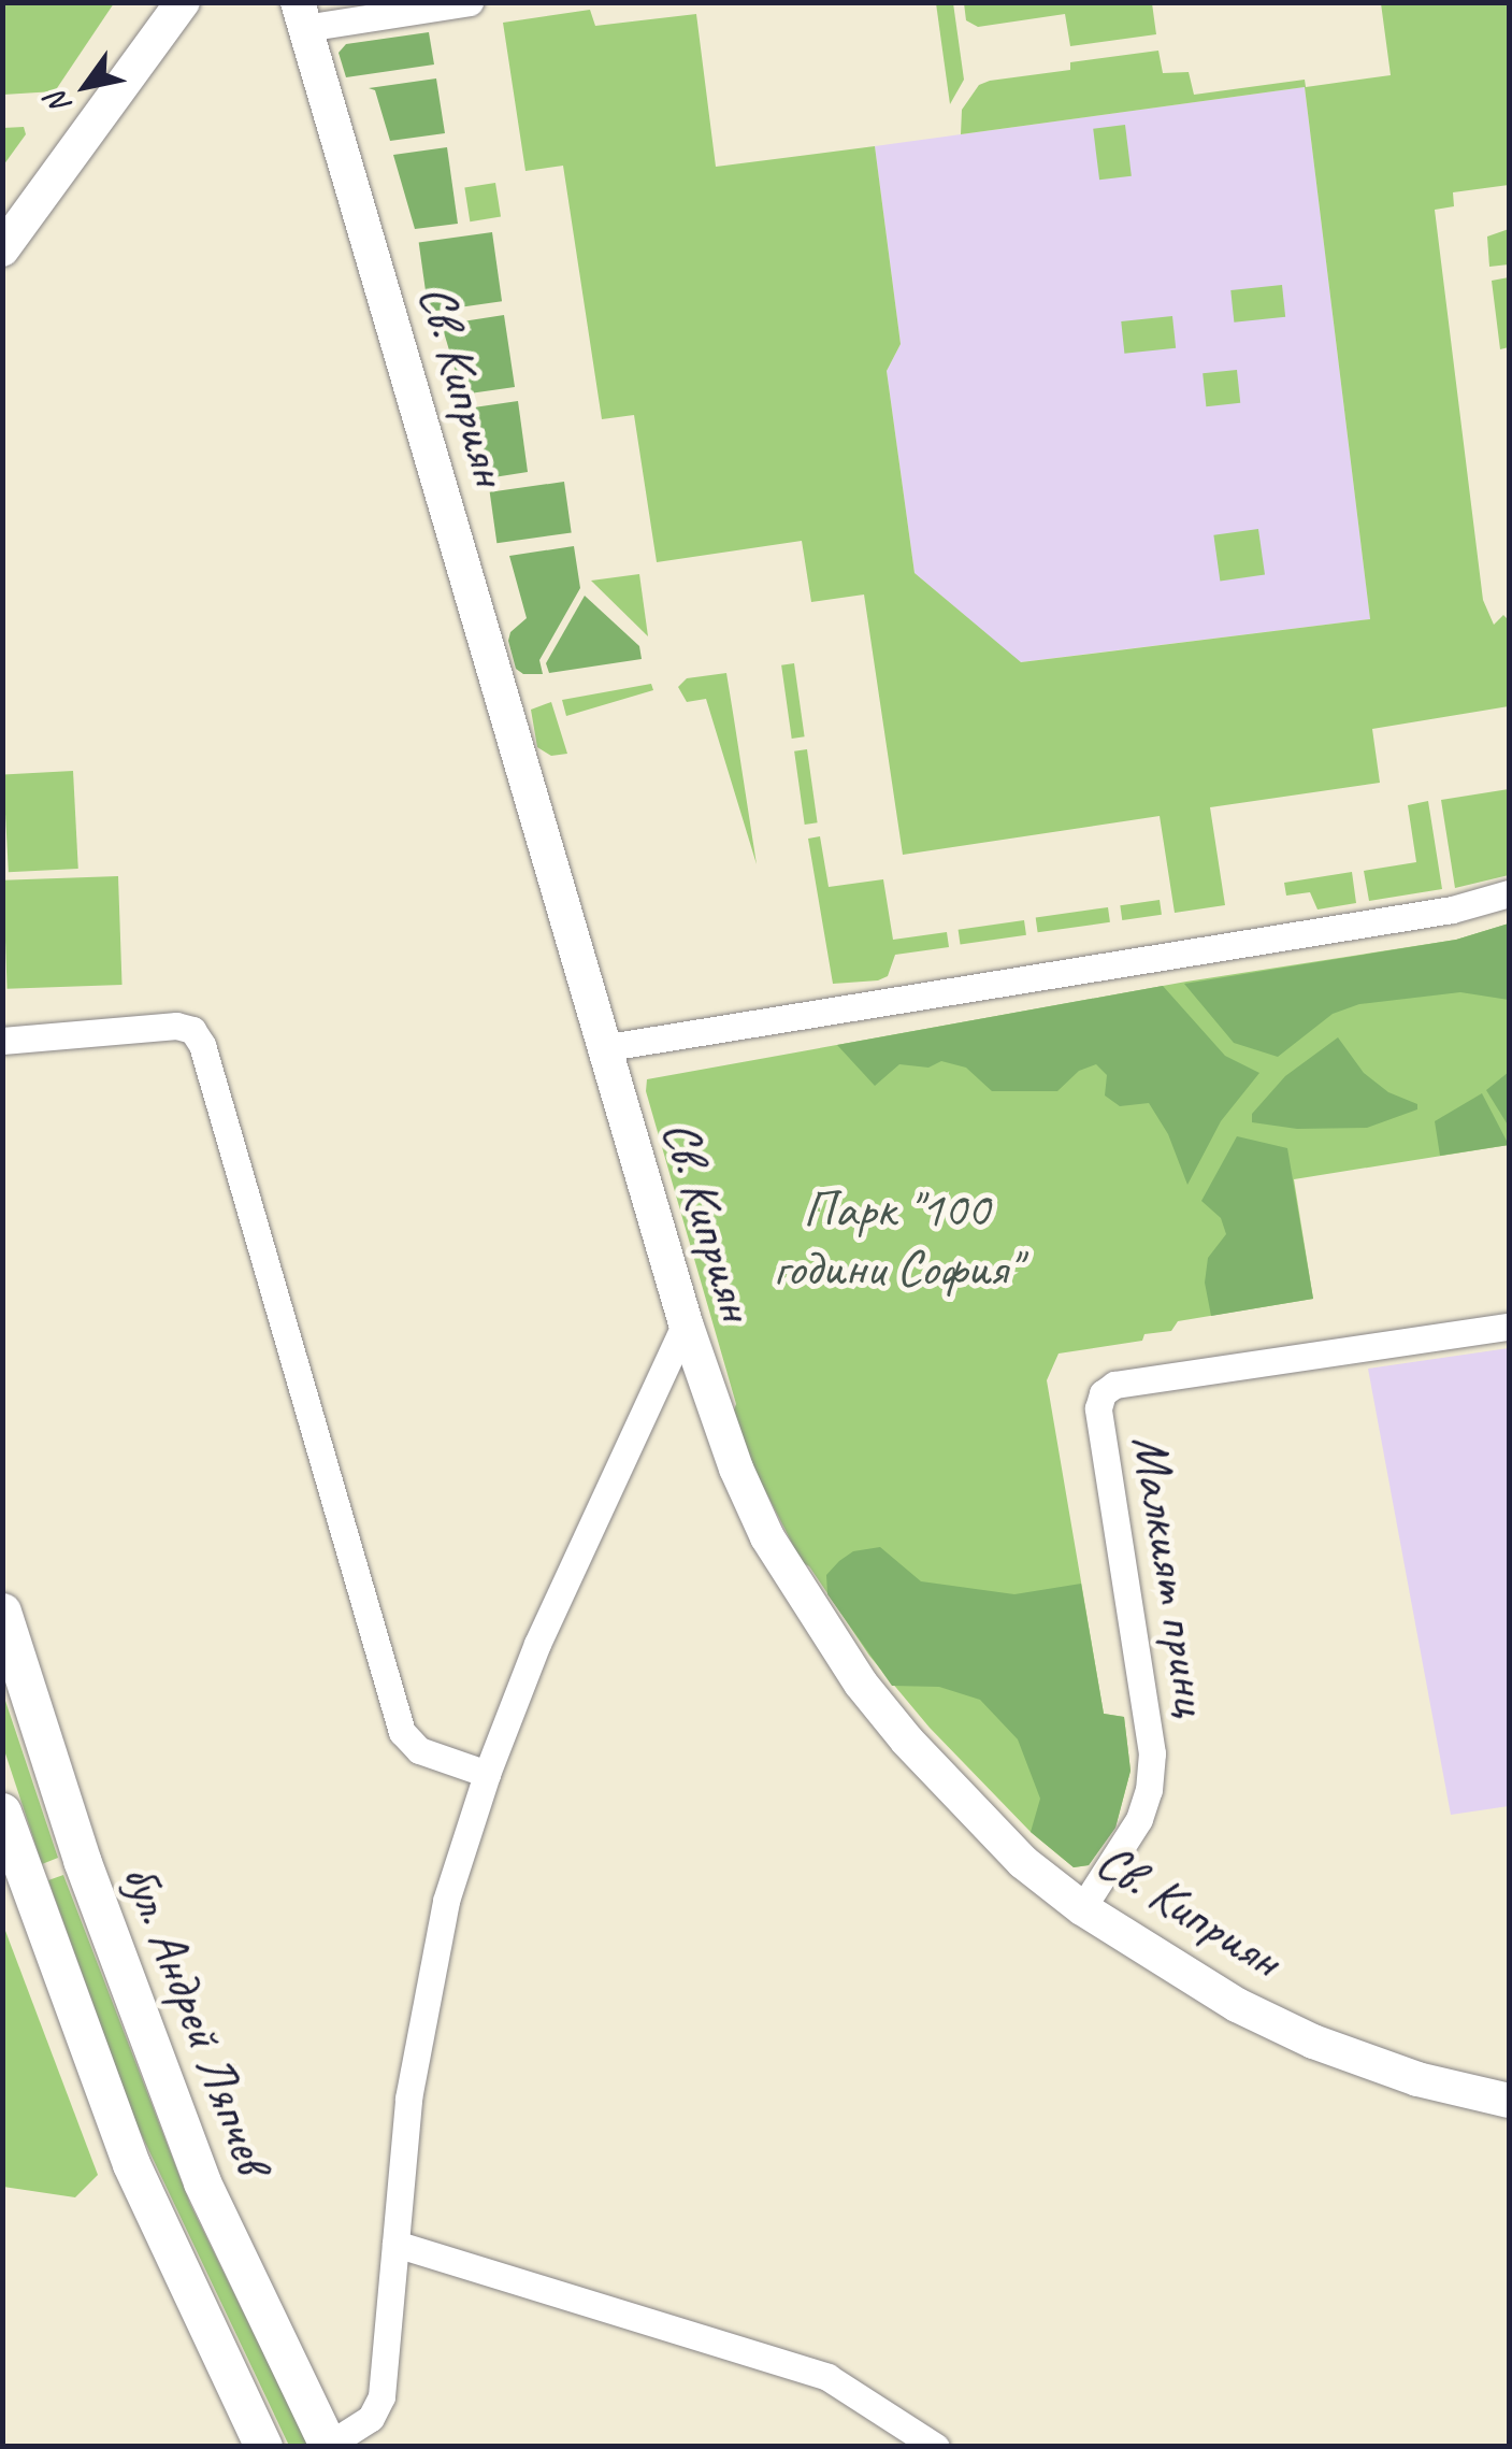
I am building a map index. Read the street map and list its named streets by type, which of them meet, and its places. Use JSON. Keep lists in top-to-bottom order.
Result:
{
  "streets": {
    "main road": ["бул. Андрей Ляпчев"],
    "street": ["Св. Киприян", "Малкият принц"]
  },
  "crossings": [
    ["Св. Киприян", "Малкият принц"]
  ],
  "parks": ["Парк \"100 години София\""],
  "north": "bottom left"
}
